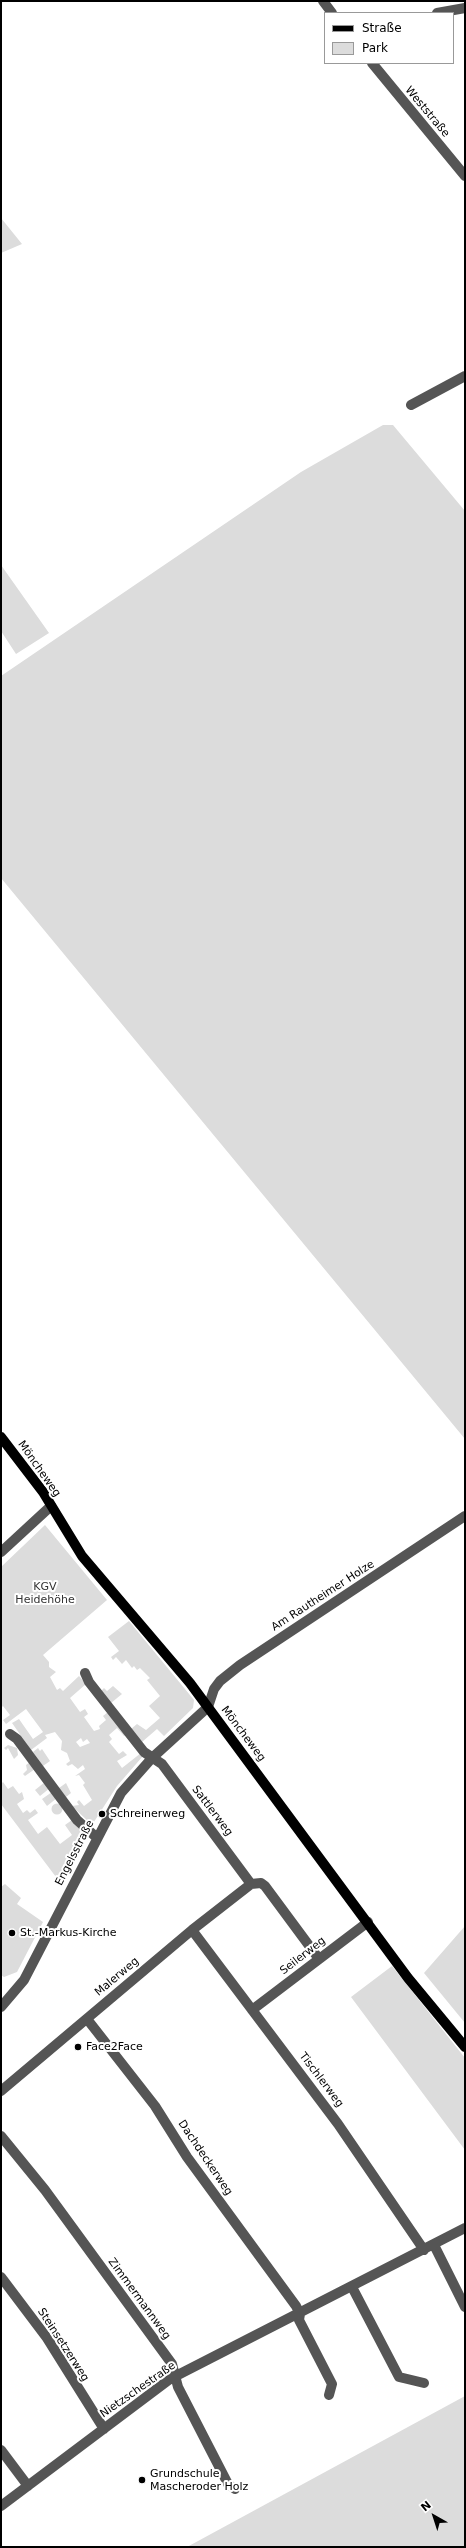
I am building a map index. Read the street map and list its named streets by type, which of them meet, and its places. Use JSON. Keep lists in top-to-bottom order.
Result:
{
  "streets": {
    "main road": ["Möncheweg"],
    "street": [
      "Weststraße",
      "Am Rautheimer Holze",
      "Sattlerweg",
      "Engelsstraße",
      "Seilerweg",
      "Malerweg",
      "Tischlerweg",
      "Dachdeckerweg",
      "Zimmermannweg",
      "Steinsetzerweg",
      "Nietzschestraße"
    ]
  },
  "crossings": [
    ["Möncheweg", "Am Rautheimer Holze"],
    ["Möncheweg", "Engelsstraße"],
    ["Möncheweg", "Seilerweg"],
    ["Am Rautheimer Holze", "Engelsstraße"],
    ["Sattlerweg", "Engelsstraße"],
    ["Sattlerweg", "Malerweg"],
    ["Seilerweg", "Tischlerweg"],
    ["Malerweg", "Tischlerweg"],
    ["Malerweg", "Dachdeckerweg"],
    ["Tischlerweg", "Nietzschestraße"],
    ["Dachdeckerweg", "Nietzschestraße"],
    ["Zimmermannweg", "Nietzschestraße"],
    ["Steinsetzerweg", "Nietzschestraße"]
  ],
  "parks": ["KGV Heidehöhe"],
  "places": [
    "Schreinerweg",
    "St.-Markus-Kirche",
    "Face2Face",
    "Grundschule Mascheroder Holz"
  ],
  "legend": ["Straße", "Park"],
  "north": "top left"
}
